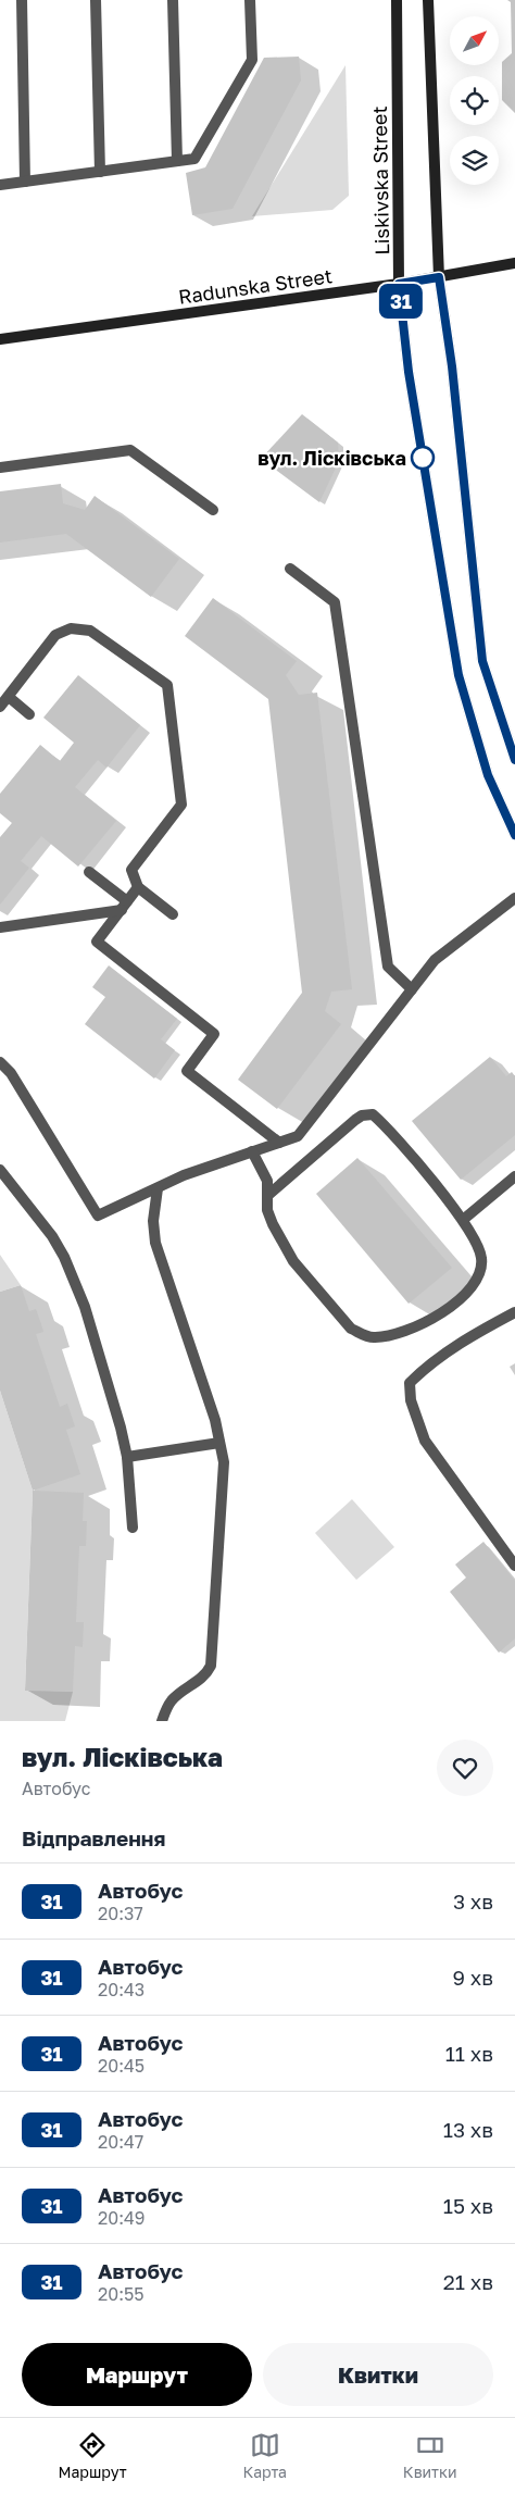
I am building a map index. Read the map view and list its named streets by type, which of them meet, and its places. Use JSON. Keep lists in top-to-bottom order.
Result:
{
  "streets": {
    "street": ["Liskivska Street", "Radunska Street"]
  },
  "crossings": [
    ["Liskivska Street", "Radunska Street"]
  ],
  "places": ["вул. Лісківська"],
  "lines": ["bus line 31"],
  "north": "top right",
  "page": {
    "on_map": "31",
    "heading": [
      ["вул. Лісківська", "Автобус"],
      "Відправлення"
    ],
    "list": [
      {
        "mark": "31",
        "name": "Автобус",
        "note": "20:37",
        "value": "3 хв"
      },
      {
        "mark": "31",
        "name": "Автобус",
        "note": "20:43",
        "value": "9 хв"
      },
      {
        "mark": "31",
        "name": "Автобус",
        "note": "20:45",
        "value": "11 хв"
      },
      {
        "mark": "31",
        "name": "Автобус",
        "note": "20:47",
        "value": "13 хв"
      },
      {
        "mark": "31",
        "name": "Автобус",
        "note": "20:49",
        "value": "15 хв"
      },
      {
        "mark": "31",
        "name": "Автобус",
        "note": "20:55",
        "value": "21 хв"
      }
    ],
    "buttons": ["Маршрут", "Квитки"],
    "tabs": ["Маршрут", "Карта", "Квитки"]
  }
}
